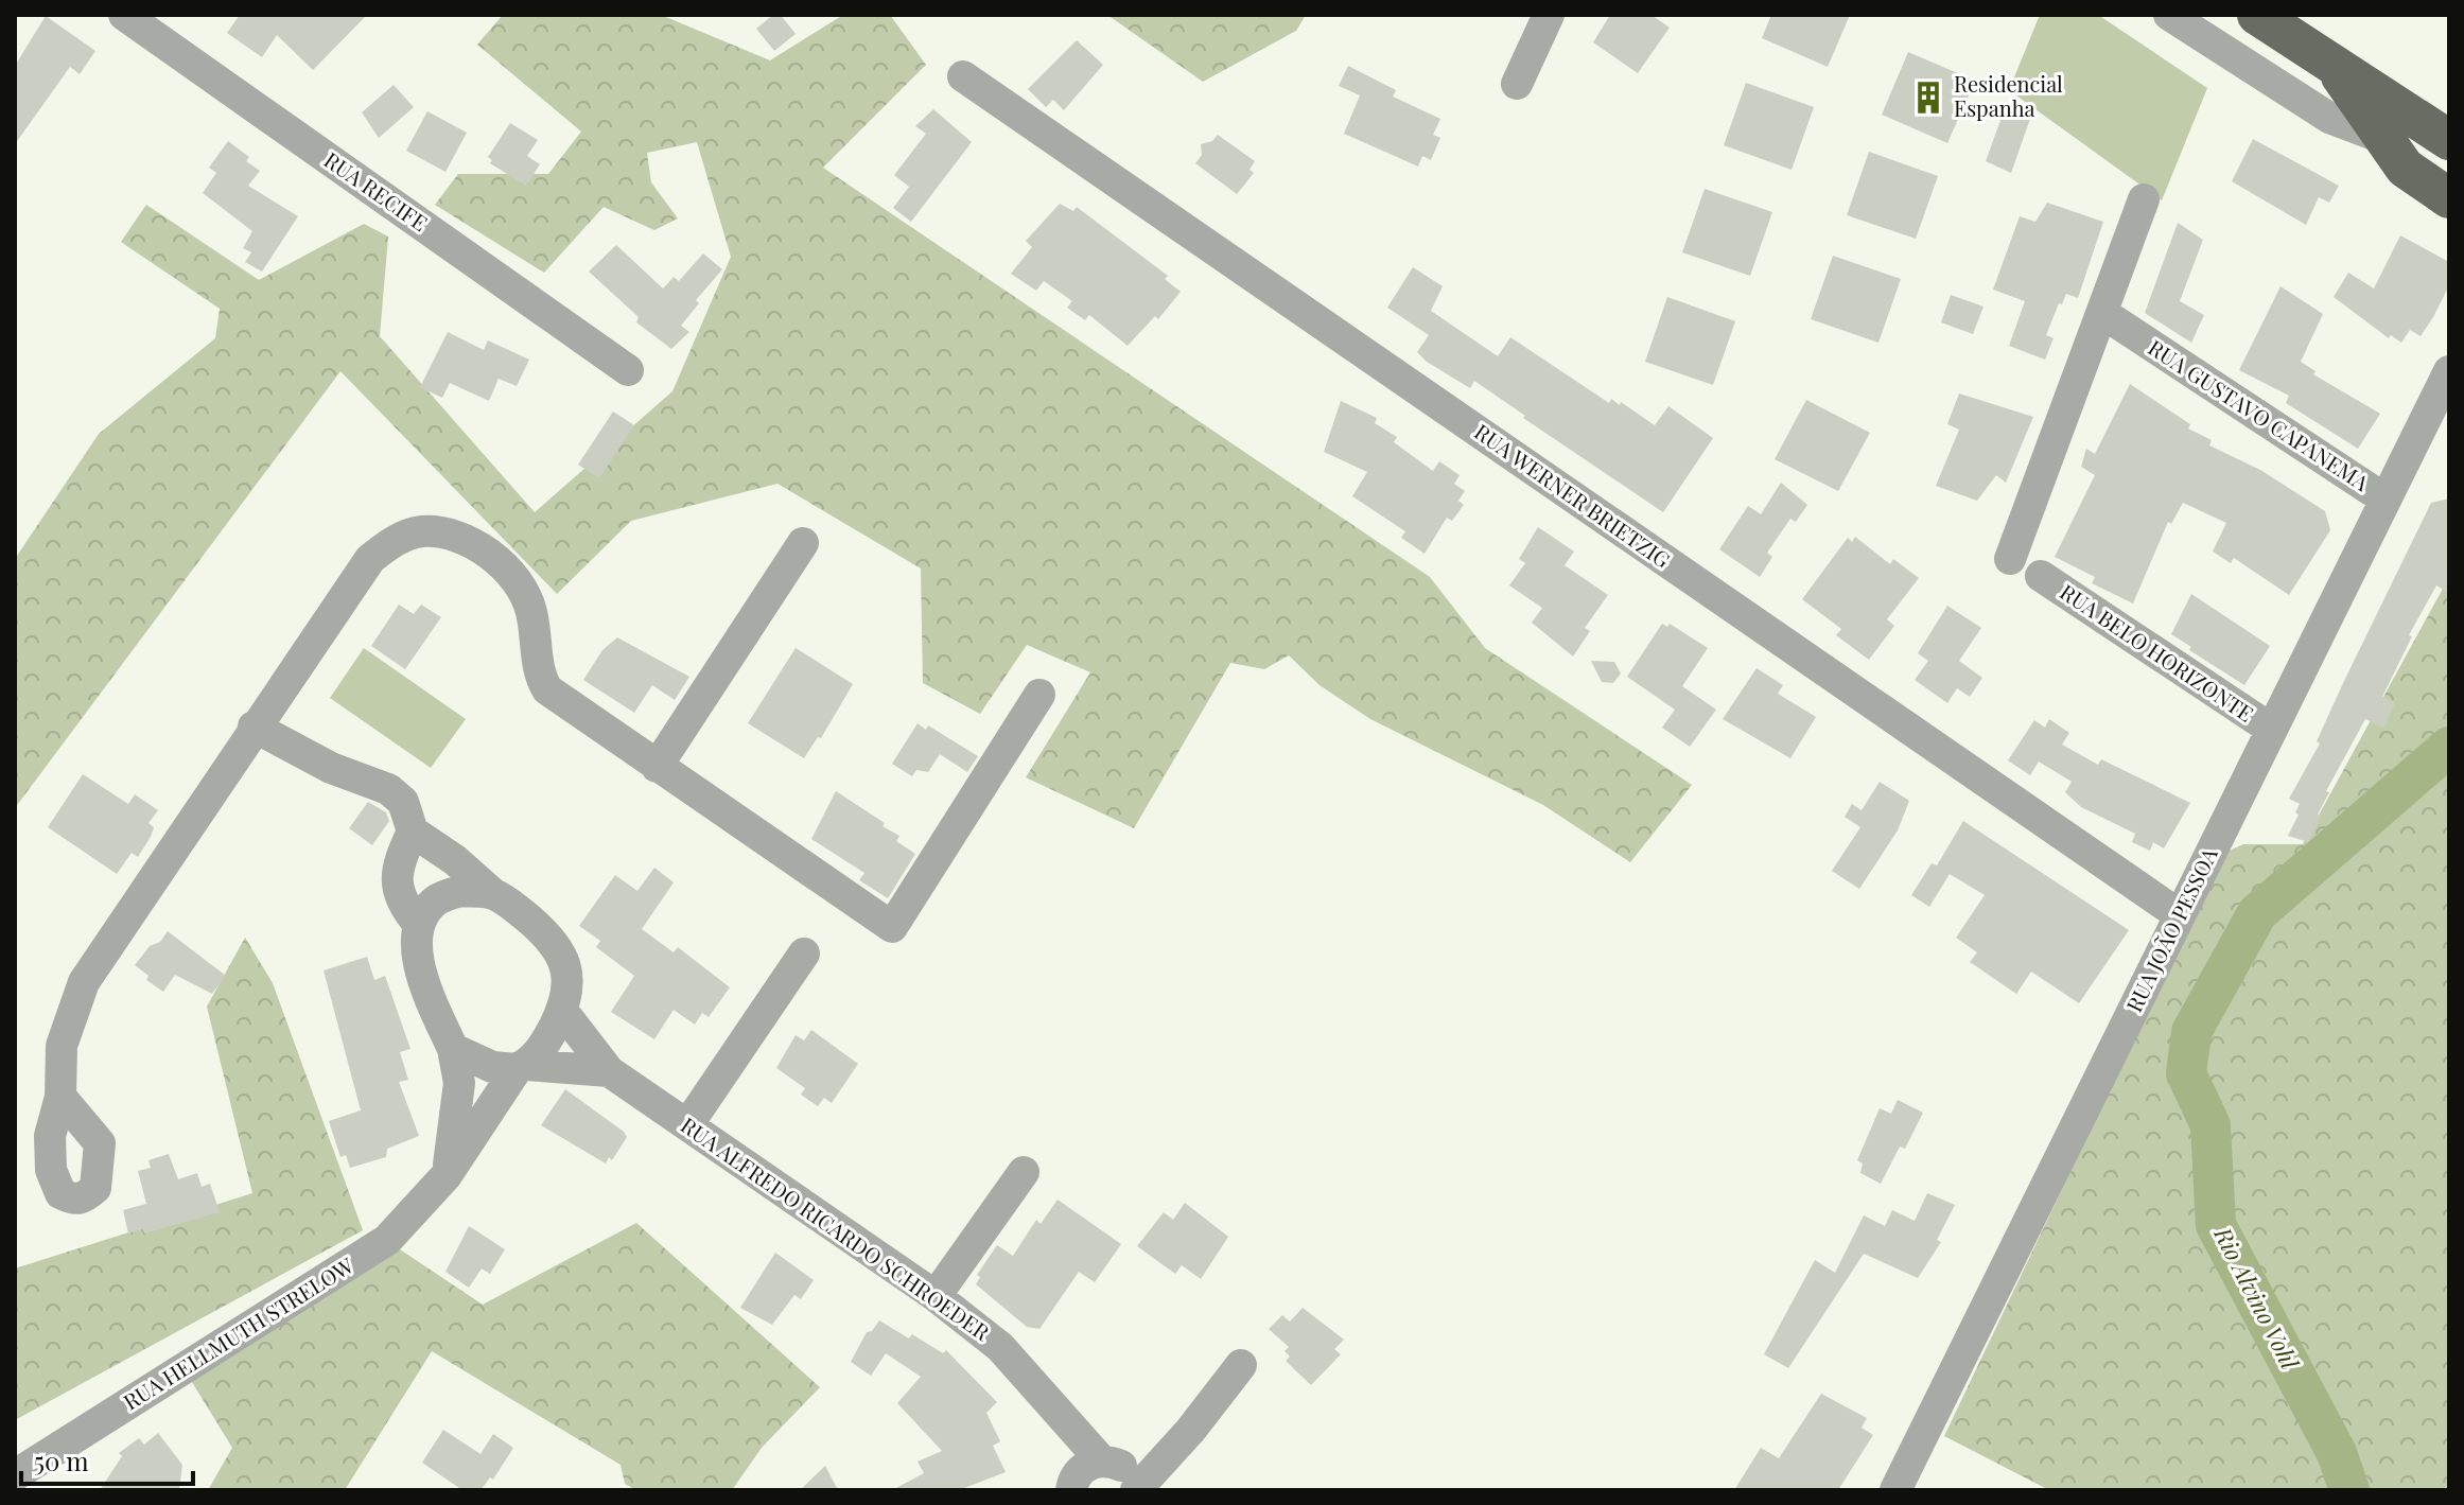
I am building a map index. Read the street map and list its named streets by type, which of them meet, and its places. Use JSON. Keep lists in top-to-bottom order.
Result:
{
  "streets": {
    "street": [
      "RUA RECIFE",
      "RUA GUSTAVO CAPANEMA",
      "RUA WERNER BRIETZIG",
      "RUA BELO HORIZONTE",
      "RUA JOÃO PESSOA",
      "RUA ALFREDO RICARDO SCHROEDER",
      "RUA HELLMUTH STRELOW"
    ]
  },
  "crossings": [
    ["RUA GUSTAVO CAPANEMA", "RUA JOÃO PESSOA"],
    ["RUA WERNER BRIETZIG", "RUA JOÃO PESSOA"],
    ["RUA BELO HORIZONTE", "RUA JOÃO PESSOA"],
    ["RUA ALFREDO RICARDO SCHROEDER", "RUA HELLMUTH STRELOW"]
  ],
  "water": ["Rio Alvino Vohl"],
  "places": {
    "building": ["Residencial Espanha"]
  },
  "scale_bar": "50 m"
}
